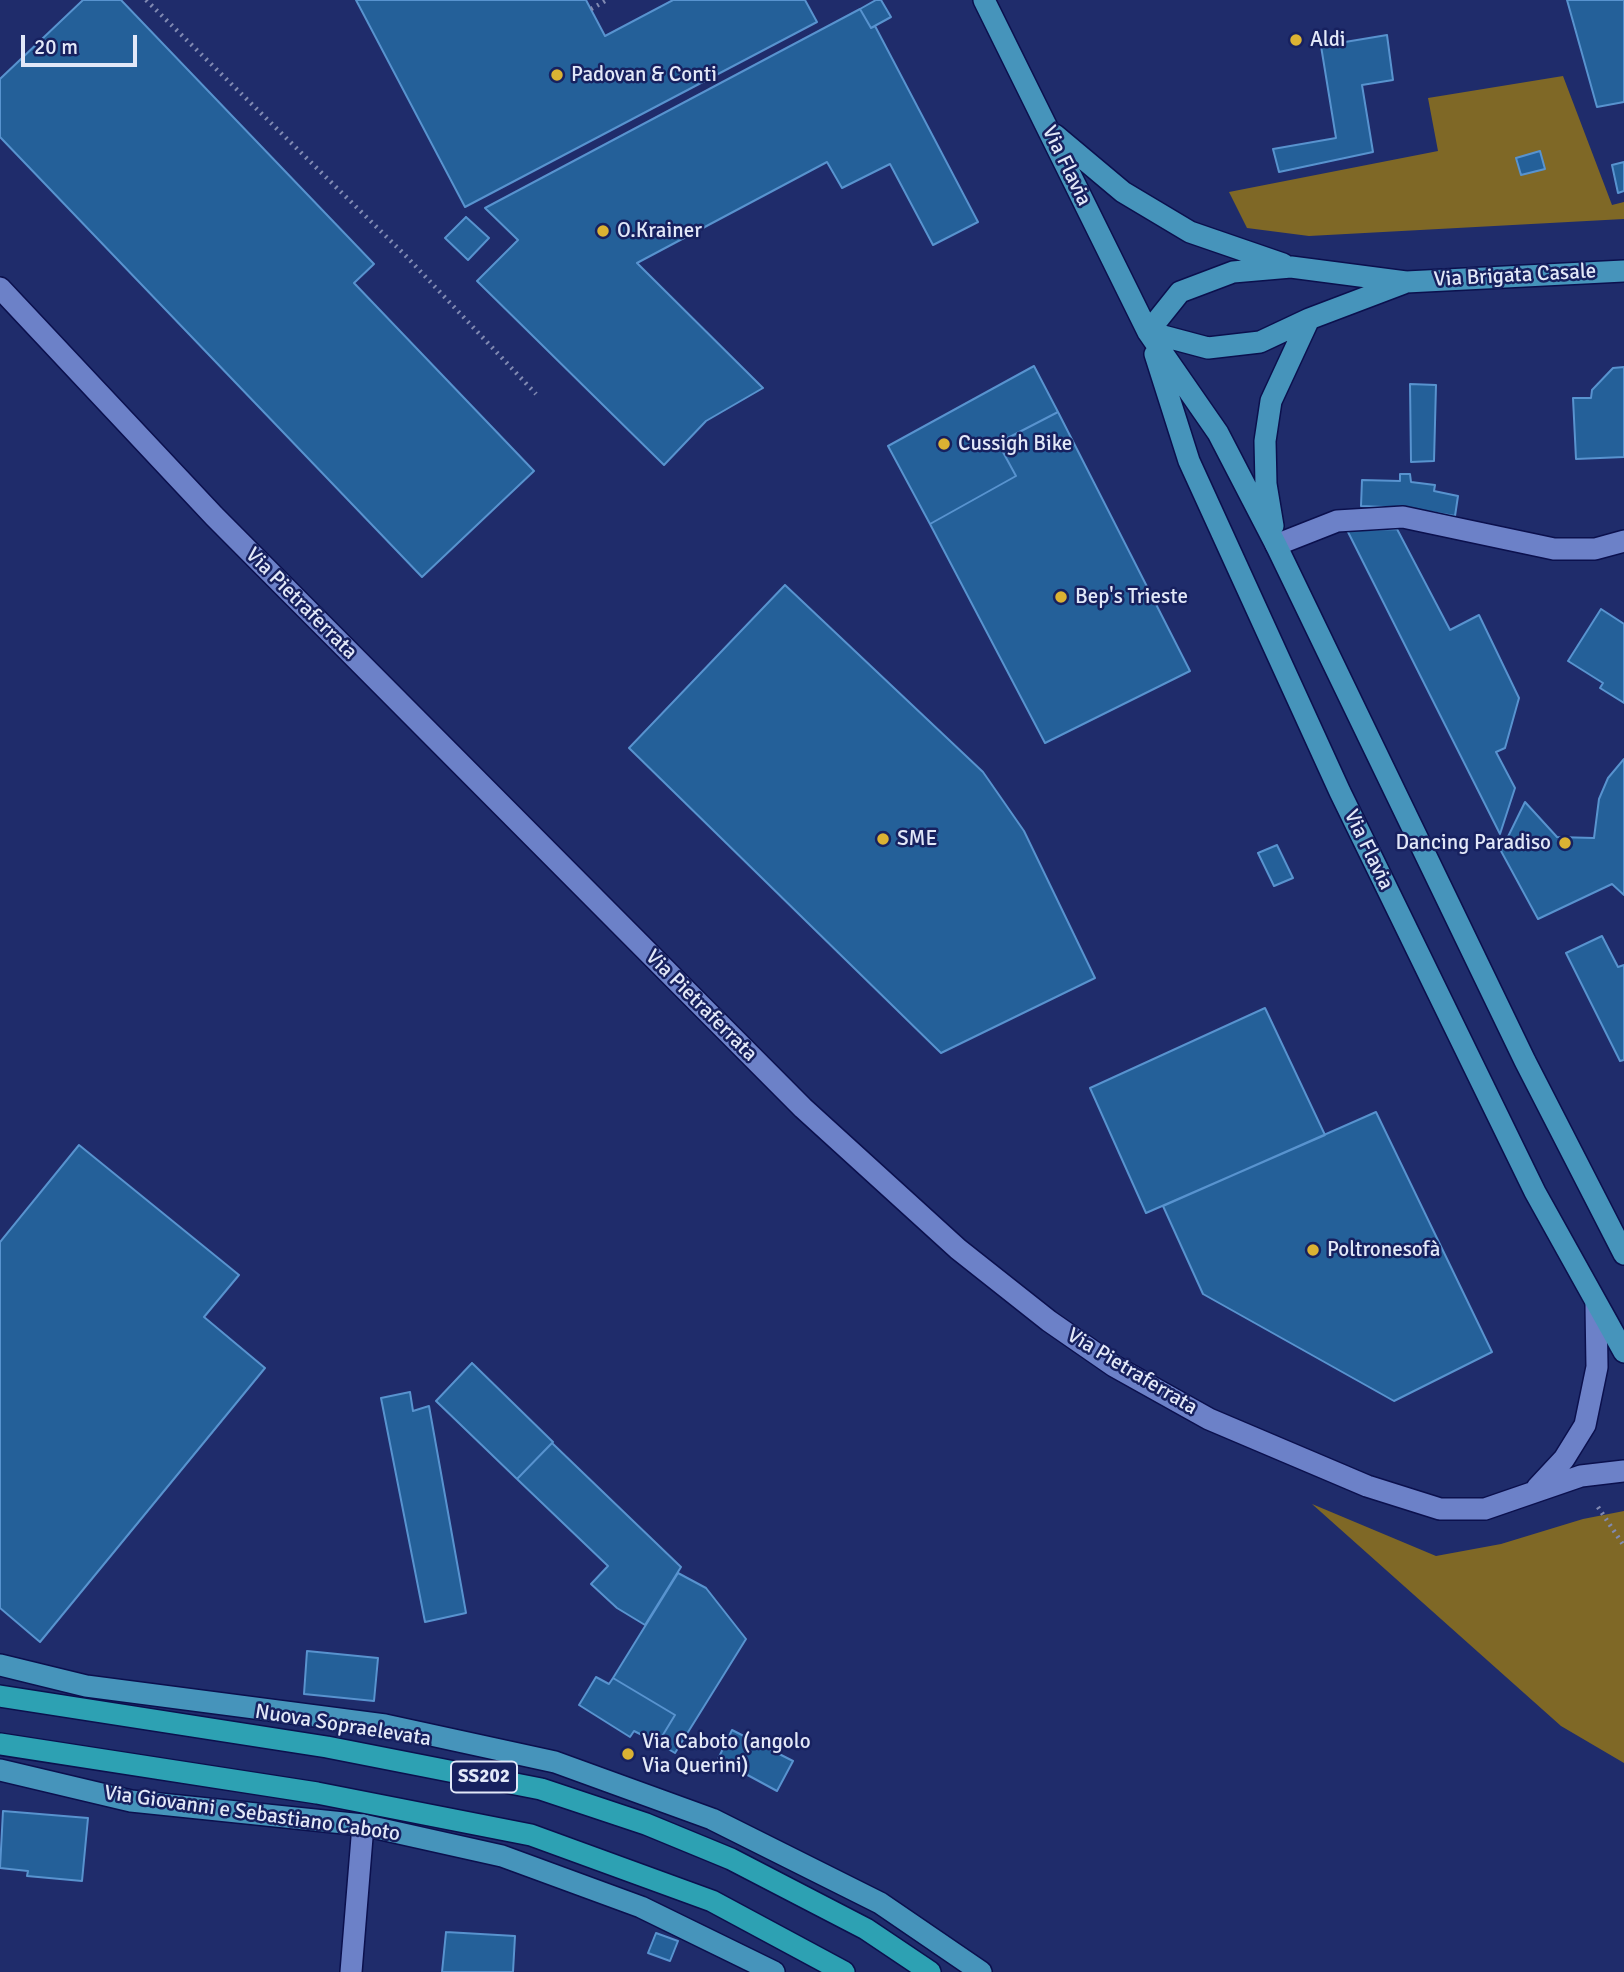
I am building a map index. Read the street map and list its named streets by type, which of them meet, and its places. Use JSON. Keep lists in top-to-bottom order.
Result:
{
  "streets": {
    "highway": ["Nuova Sopraelevata", "SS202"],
    "main road": ["Via Flavia", "Via Brigata Casale", "Via Giovanni e Sebastiano Caboto"],
    "street": ["Via Pietraferrata"]
  },
  "crossings": [
    ["Via Flavia", "Via Brigata Casale"],
    ["Via Flavia", "Via Pietraferrata"]
  ],
  "places": [
    "Aldi",
    "Padovan & Conti",
    "O.Krainer",
    "Cussigh Bike",
    "Bep's Trieste",
    "SME",
    "Dancing Paradiso",
    "Poltronesofà",
    "Via Caboto (angolo Via Querini)"
  ],
  "scale_bar": "20 m"
}
